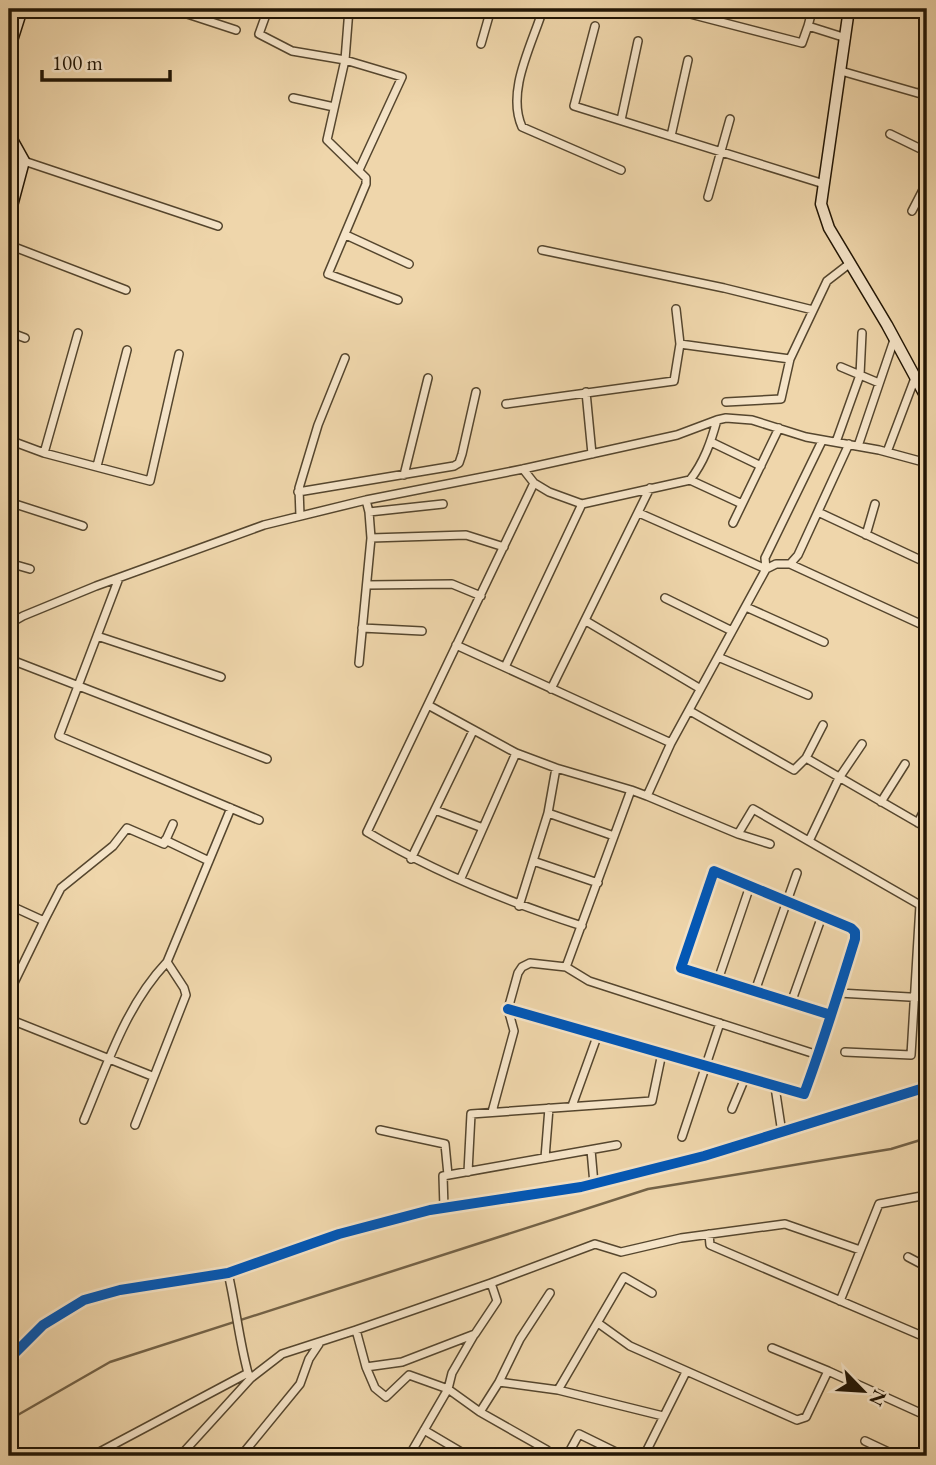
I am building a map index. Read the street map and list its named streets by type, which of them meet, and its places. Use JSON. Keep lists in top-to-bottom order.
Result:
{
  "scale_bar": "100 m",
  "north": "bottom right"
}
